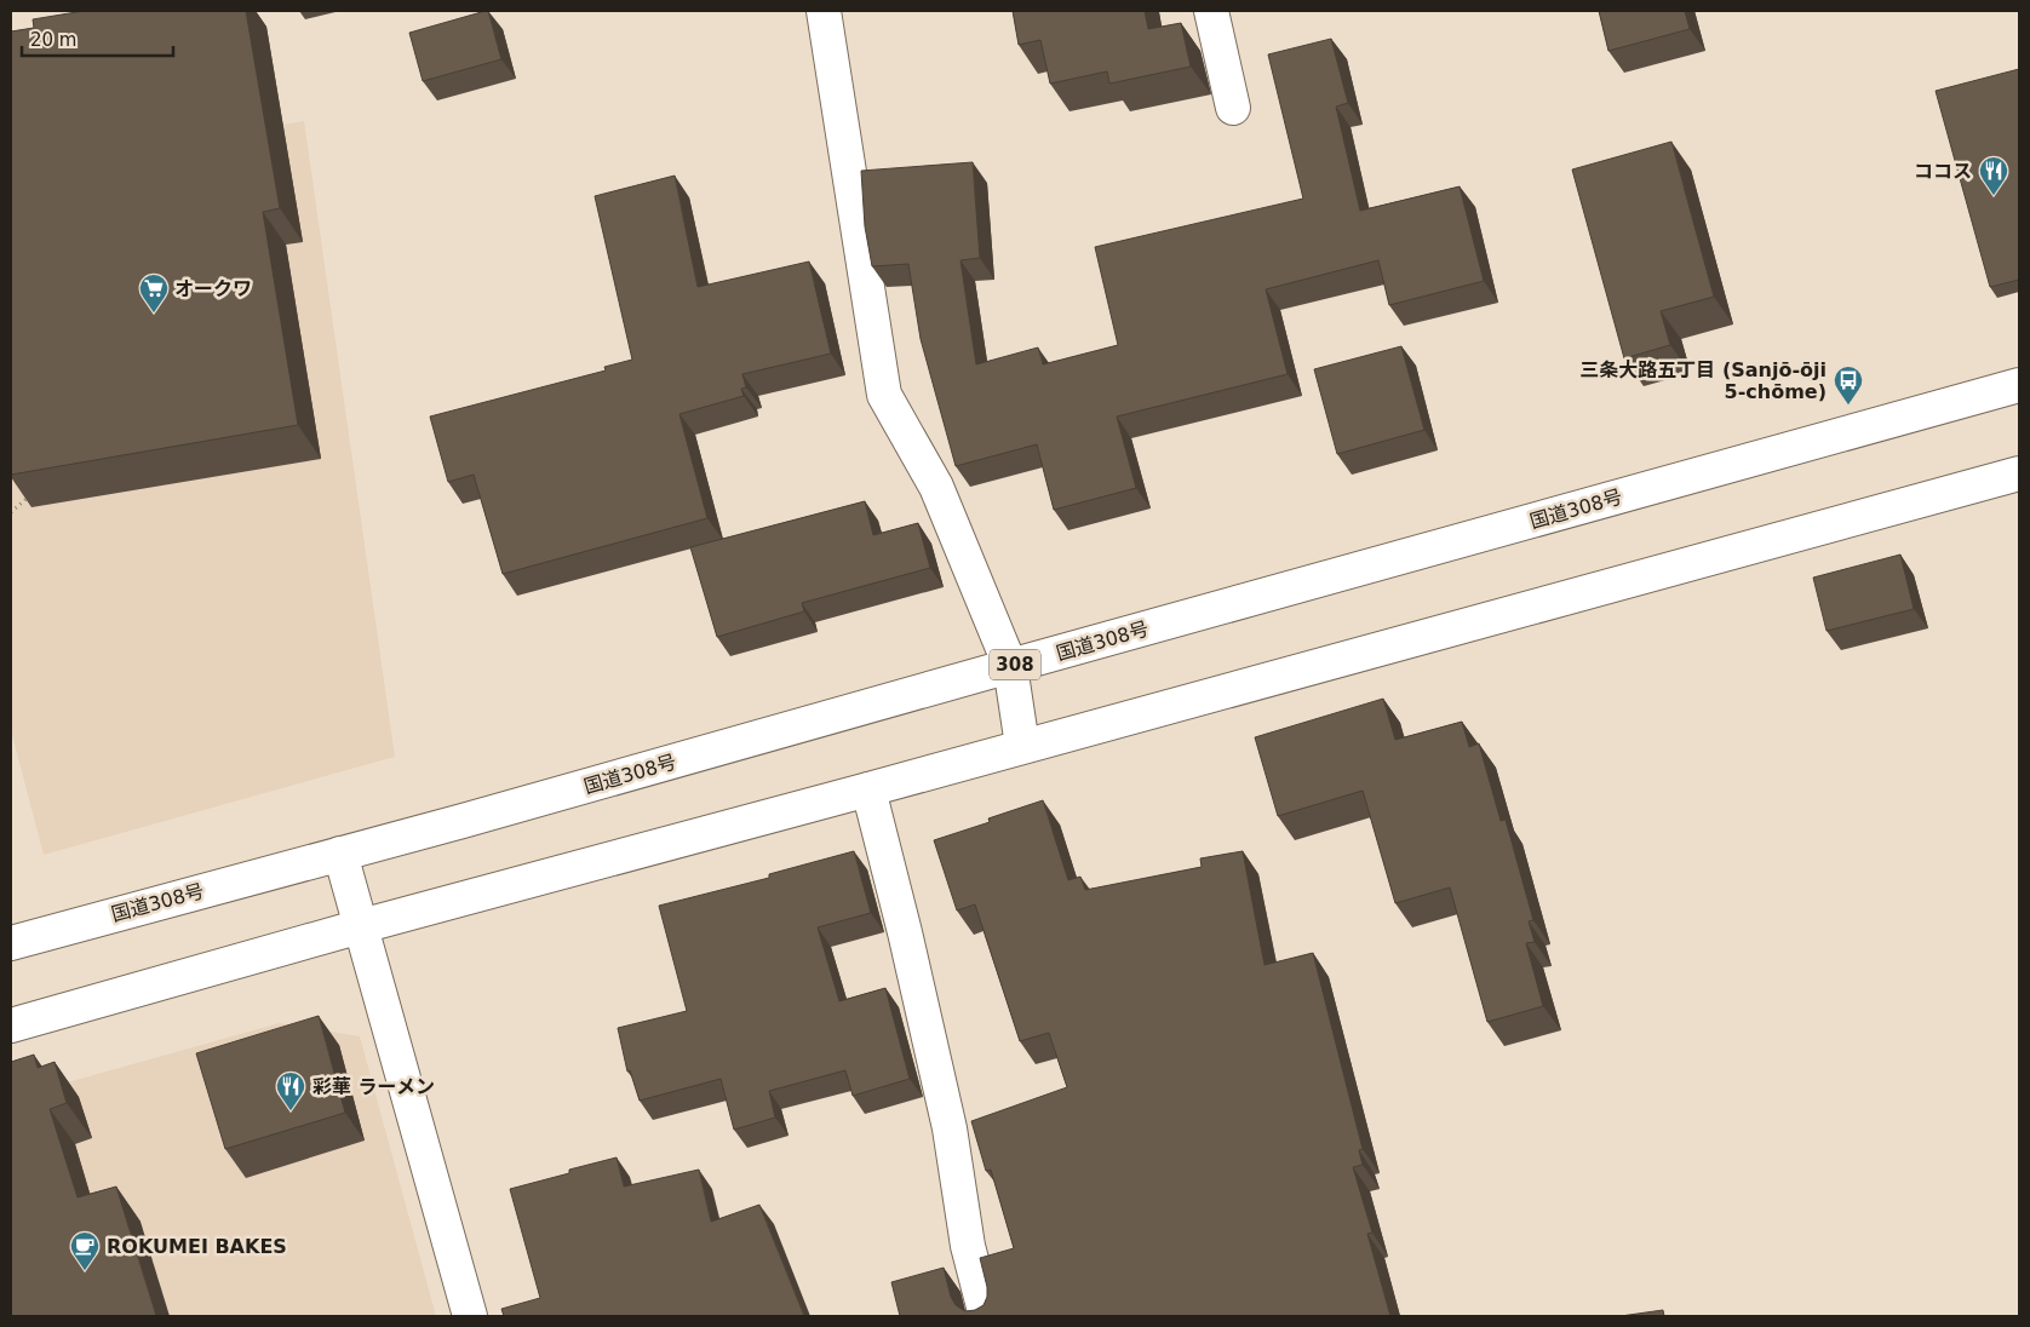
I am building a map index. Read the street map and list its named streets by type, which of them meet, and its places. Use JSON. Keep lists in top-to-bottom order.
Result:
{
  "streets": {
    "main road": ["国道308号", "308"]
  },
  "places": {
    "restaurant": ["ココス", "彩華 ラーメン"],
    "supermarket": ["オークワ"],
    "bus stop": ["三条大路五丁目 (Sanjō-ōji 5-chōme)"],
    "cafe": ["ROKUMEI BAKES"]
  },
  "scale_bar": "20 m"
}
